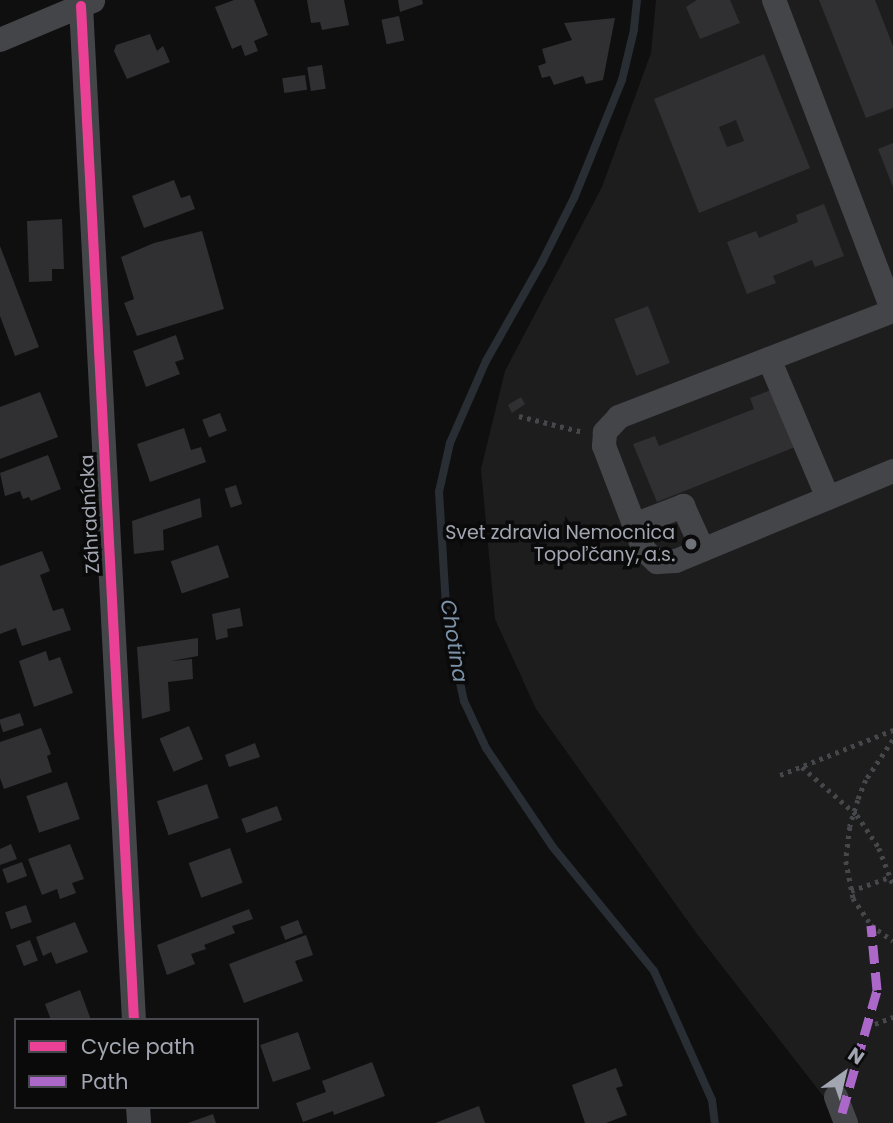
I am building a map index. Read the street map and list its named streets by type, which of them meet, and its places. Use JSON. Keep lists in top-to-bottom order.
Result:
{
  "streets": {
    "street": ["Záhradnícka"]
  },
  "water": ["Chotina"],
  "places": ["Svet zdravia Nemocnica Topoľčany, a.s."],
  "legend": ["Cycle path", "Path"],
  "north": "top right"
}
